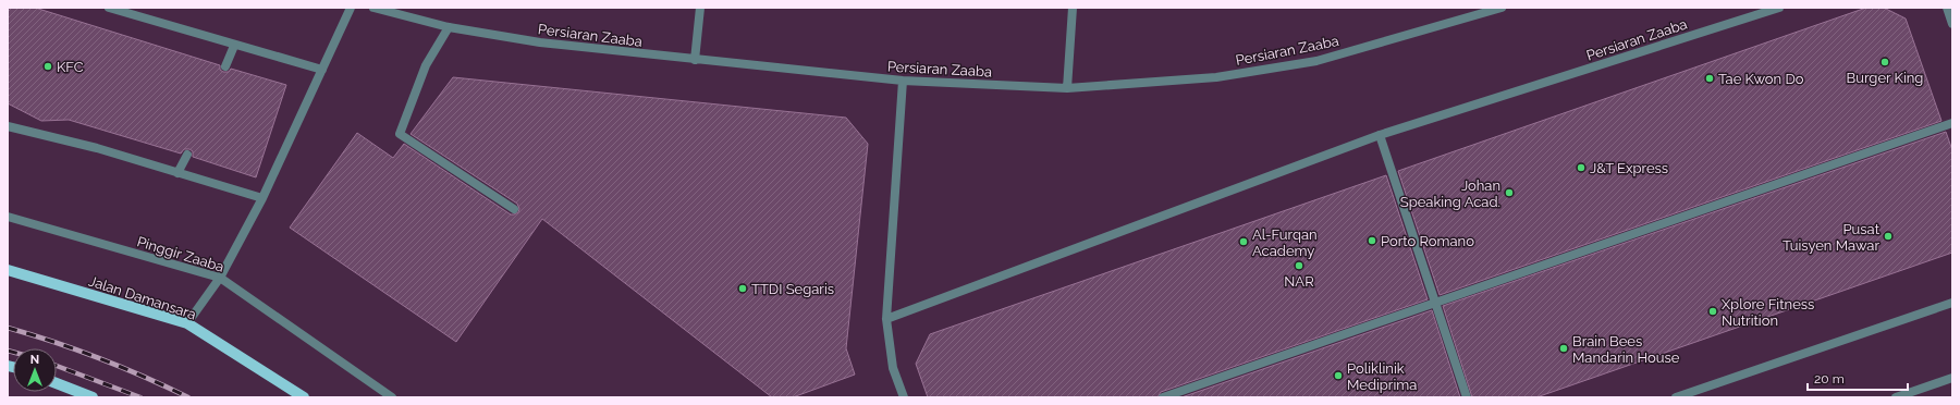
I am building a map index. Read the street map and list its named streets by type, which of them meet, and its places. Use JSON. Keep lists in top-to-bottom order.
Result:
{
  "streets": {
    "main road": ["Jalan Damansara"],
    "street": ["Persiaran Zaaba", "Pinggir Zaaba"]
  },
  "places": [
    "Burger King",
    "KFC",
    "Tae Kwon Do",
    "J&T Express",
    "Johan Speaking Acad.",
    "Pusat Tuisyen Mawar",
    "Porto Romano",
    "Al-Furqan Academy",
    "NAR",
    "TTDI Segaris",
    "Xplore Fitness Nutrition",
    "Brain Bees Mandarin House",
    "Poliklinik Mediprima"
  ],
  "scale_bar": "20 m",
  "north": "top"
}
